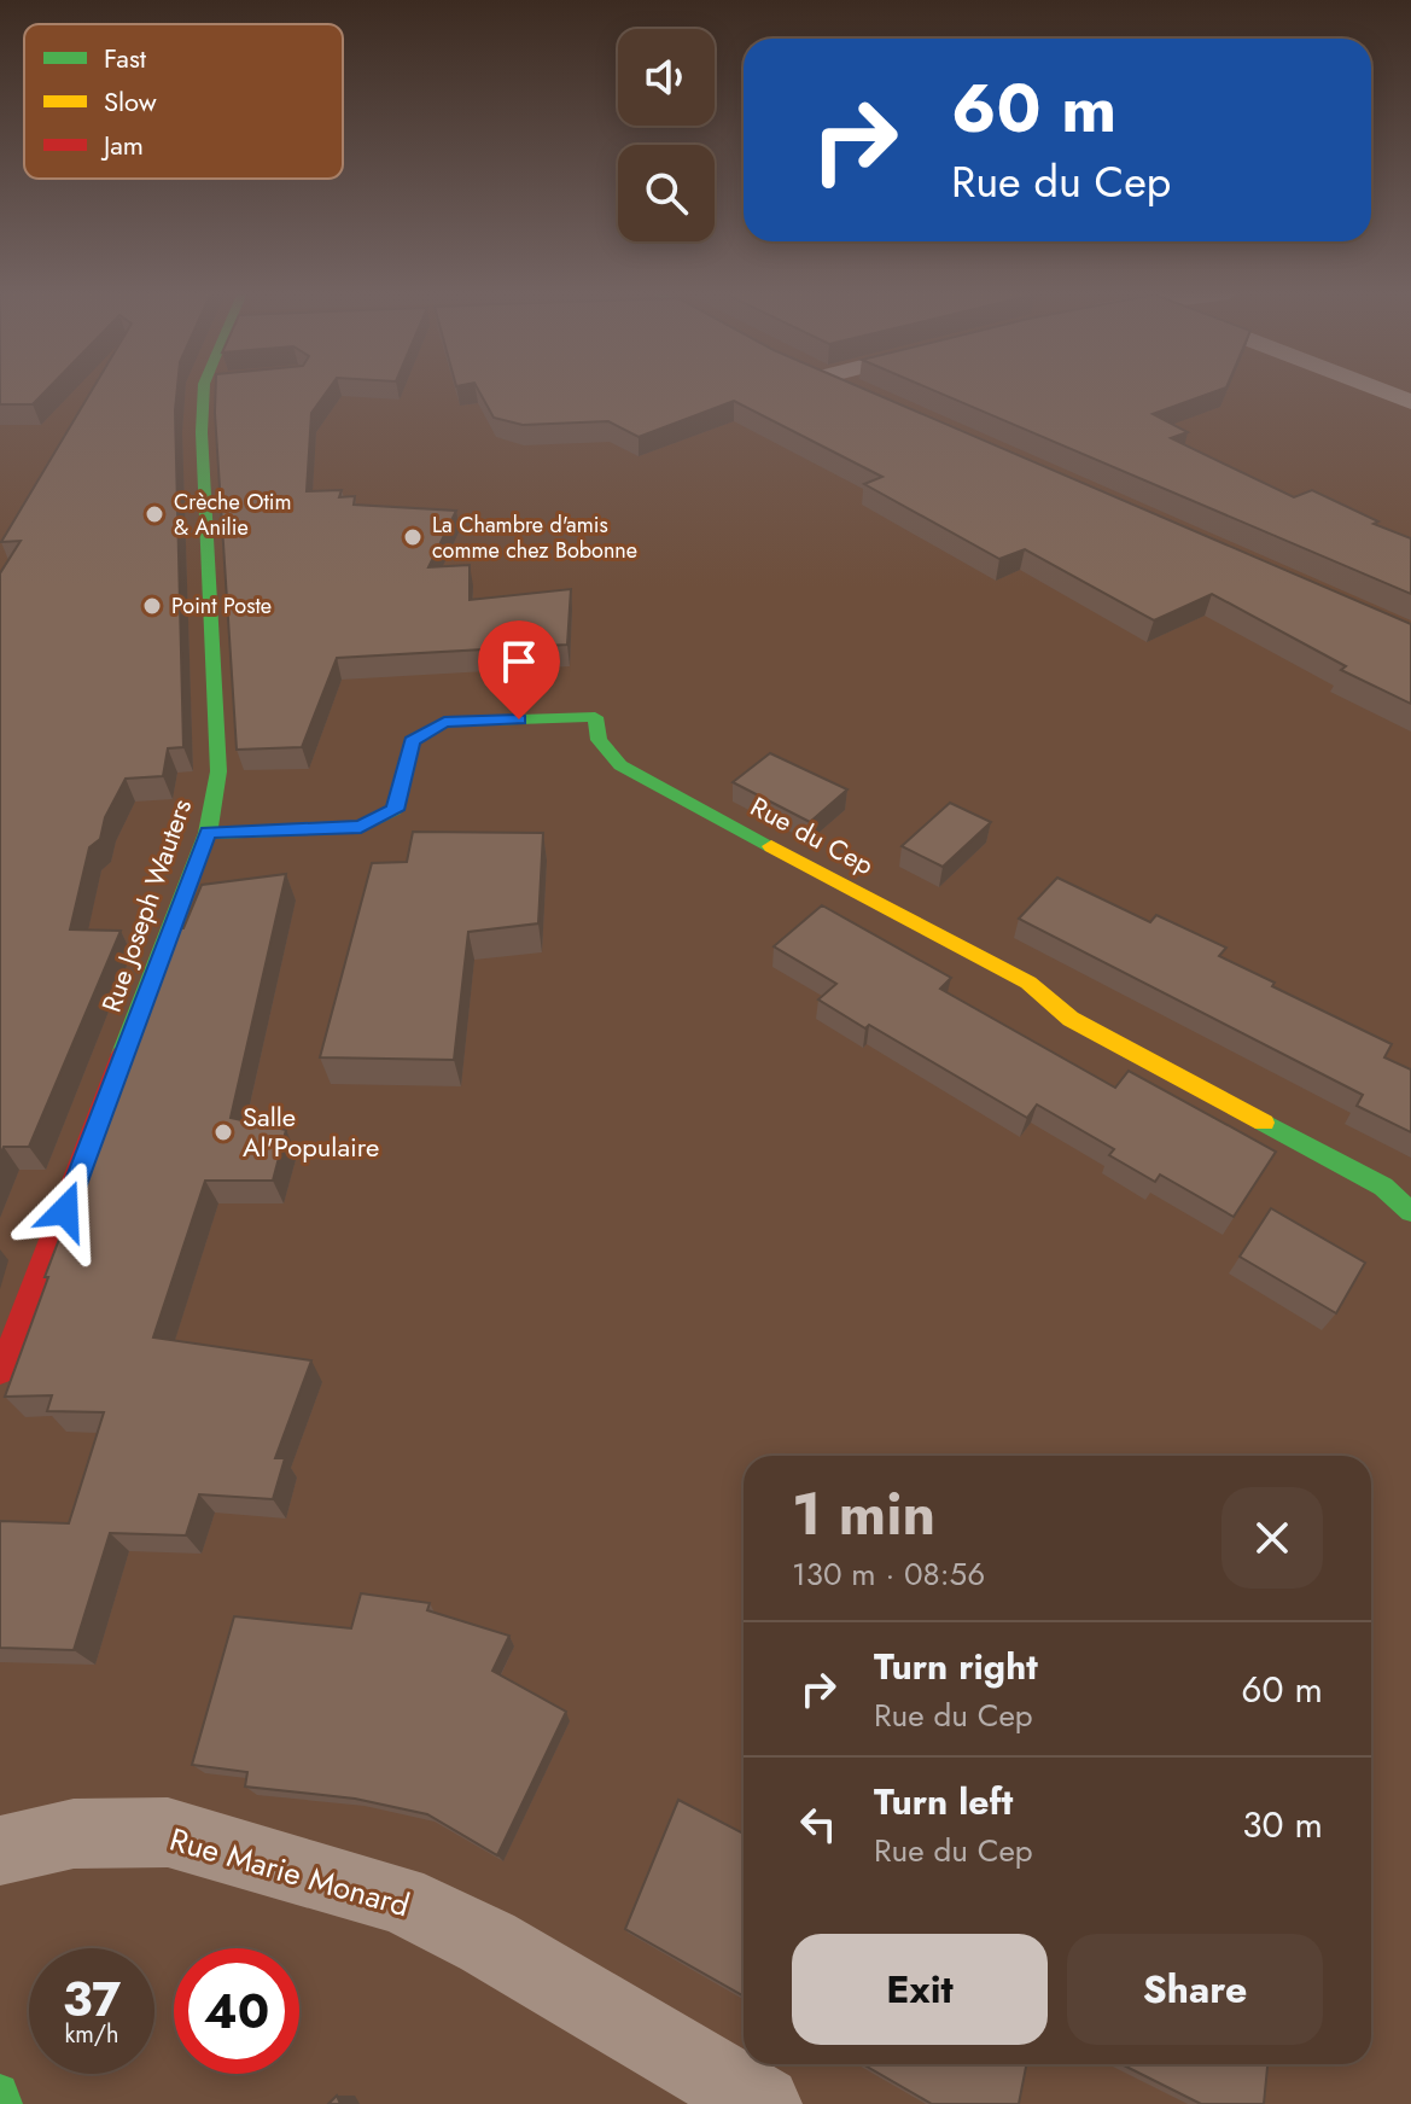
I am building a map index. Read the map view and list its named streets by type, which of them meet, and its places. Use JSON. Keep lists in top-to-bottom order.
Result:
{
  "streets": {
    "street": ["Rue du Cep", "Rue Joseph Wauters", "Rue Marie Monard"]
  },
  "crossings": [
    ["Rue du Cep", "Rue Joseph Wauters"]
  ],
  "places": [
    "Crèche Otim & Anilie",
    "La Chambre d'amis comme chez Bobonne",
    "Point Poste",
    "Salle Al'Populaire"
  ],
  "legend": ["Fast", "Slow", "Jam"],
  "page": {
    "turn": ["60 m", "Rue du Cep"],
    "heading": ["1 min", "130 m · 08:56"],
    "list": [
      {
        "name": "Turn right",
        "note": "Rue du Cep",
        "value": "60 m"
      },
      {
        "name": "Turn left",
        "note": "Rue du Cep",
        "value": "30 m"
      }
    ],
    "buttons": ["Exit", "Share"],
    "speed": "37 km/h",
    "limit": "40"
  }
}
